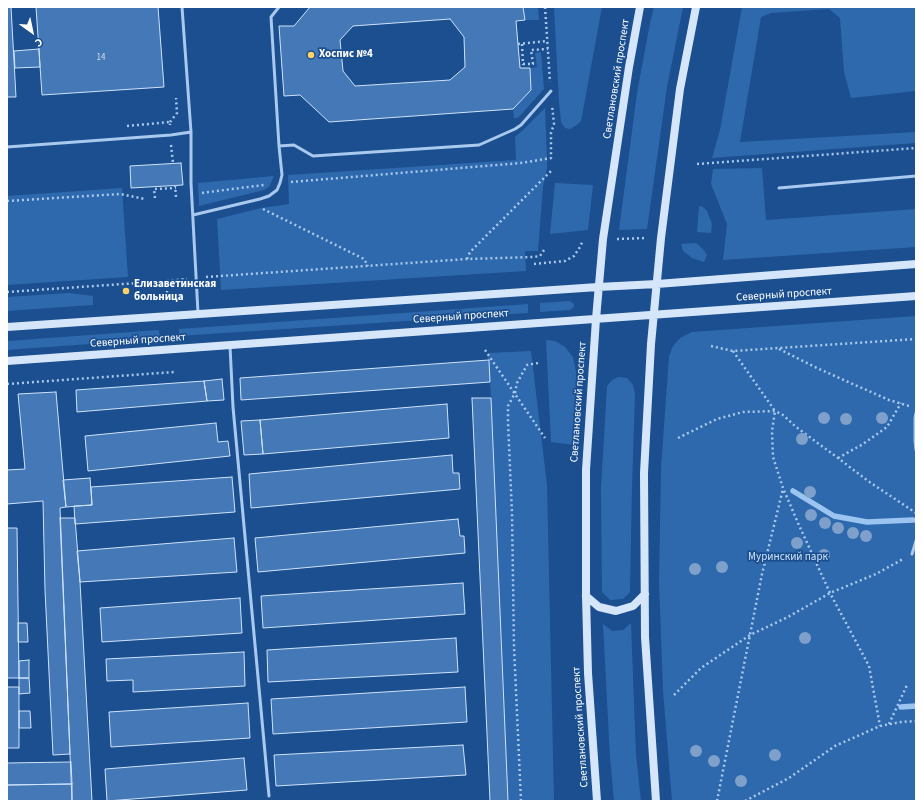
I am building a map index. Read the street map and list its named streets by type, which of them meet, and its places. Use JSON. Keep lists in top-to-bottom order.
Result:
{
  "streets": {
    "main road": ["Светлановский проспект", "Северный проспект"]
  },
  "crossings": [
    ["Светлановский проспект", "Северный проспект"]
  ],
  "parks": ["Муринский парк"],
  "places": ["Хоспис №4", "Елизаветинская больница"],
  "house_numbers": ["14"],
  "north": "bottom right"
}
